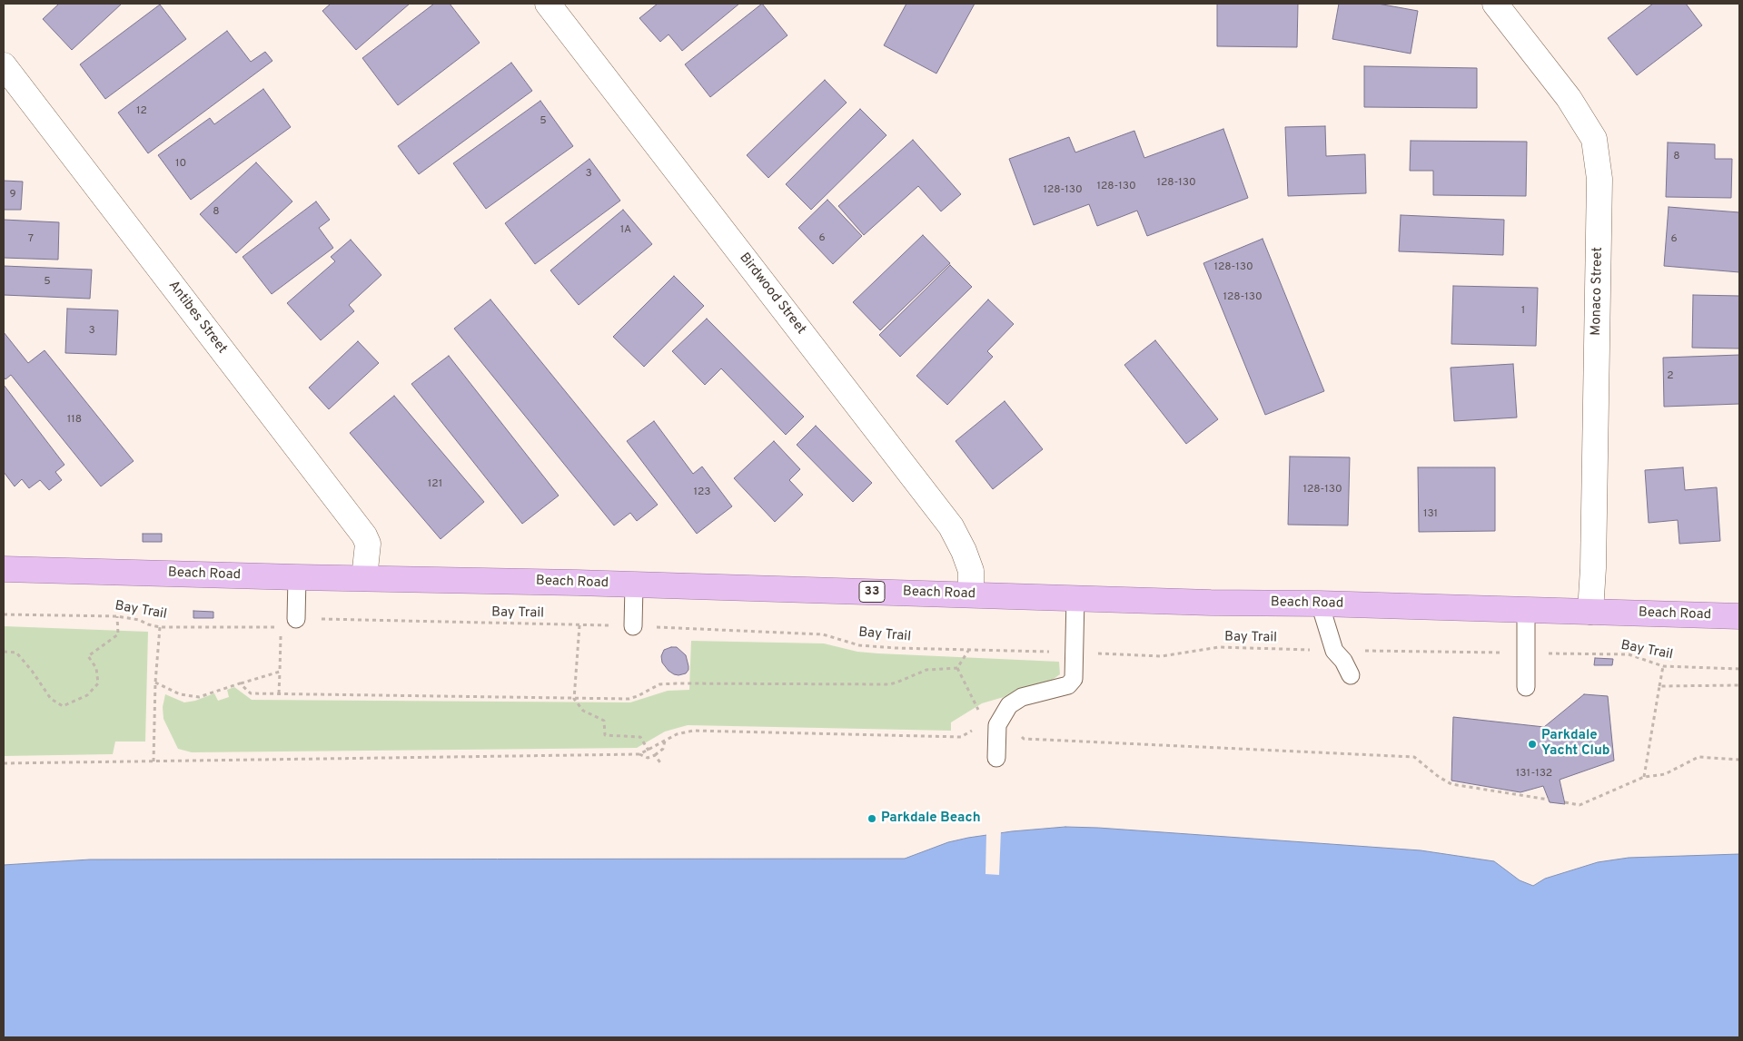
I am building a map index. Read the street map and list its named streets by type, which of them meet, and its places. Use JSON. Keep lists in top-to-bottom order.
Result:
{
  "streets": {
    "main road": ["Beach Road", "33"],
    "street": ["Monaco Street", "Birdwood Street", "Antibes Street"],
    "path": ["Bay Trail"]
  },
  "crossings": [
    ["Monaco Street", "Beach Road"],
    ["Birdwood Street", "Beach Road"],
    ["Antibes Street", "Beach Road"]
  ],
  "places": ["Parkdale Yacht Club", "Parkdale Beach"],
  "house_numbers": [
    "12",
    "5",
    "8",
    "10",
    "3",
    "128-130",
    "128-130",
    "128-130",
    "9",
    "8",
    "1A",
    "6",
    "7",
    "6",
    "128-130",
    "5",
    "128-130",
    "1",
    "3",
    "2",
    "118",
    "121",
    "128-130",
    "123",
    "131",
    "131-132"
  ]
}
